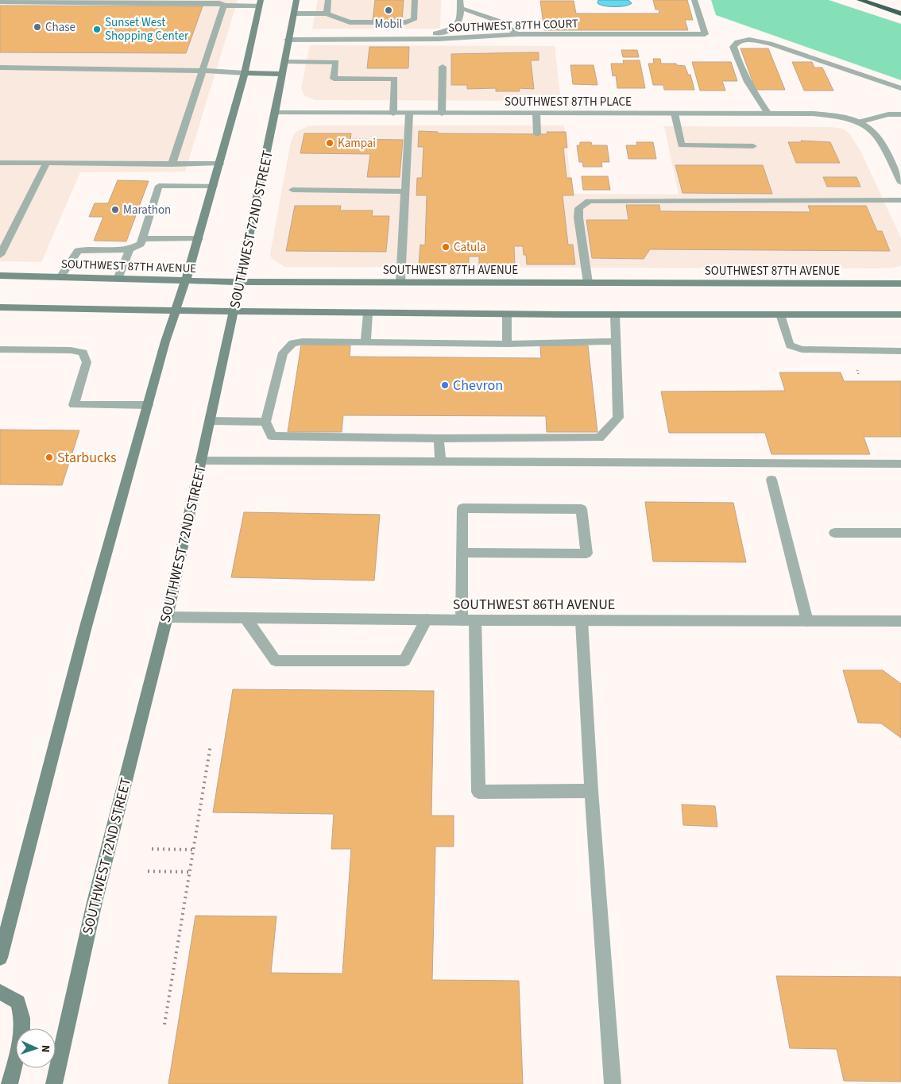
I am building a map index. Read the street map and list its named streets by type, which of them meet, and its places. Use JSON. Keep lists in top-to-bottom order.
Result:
{
  "streets": {
    "main road": ["SOUTHWEST 72ND STREET", "SOUTHWEST 87TH AVENUE"],
    "street": ["SOUTHWEST 87TH COURT", "SOUTHWEST 87TH PLACE", "SOUTHWEST 86TH AVENUE"]
  },
  "crossings": [
    ["SOUTHWEST 87TH COURT", "SOUTHWEST 72ND STREET"],
    ["SOUTHWEST 87TH PLACE", "SOUTHWEST 72ND STREET"],
    ["SOUTHWEST 72ND STREET", "SOUTHWEST 87TH AVENUE"],
    ["SOUTHWEST 72ND STREET", "SOUTHWEST 86TH AVENUE"]
  ],
  "places": [
    "Mobil",
    "Chase",
    "Sunset West Shopping Center",
    "Kampai",
    "Marathon",
    "Catula",
    "Chevron",
    "Starbucks"
  ],
  "north": "right"
}
